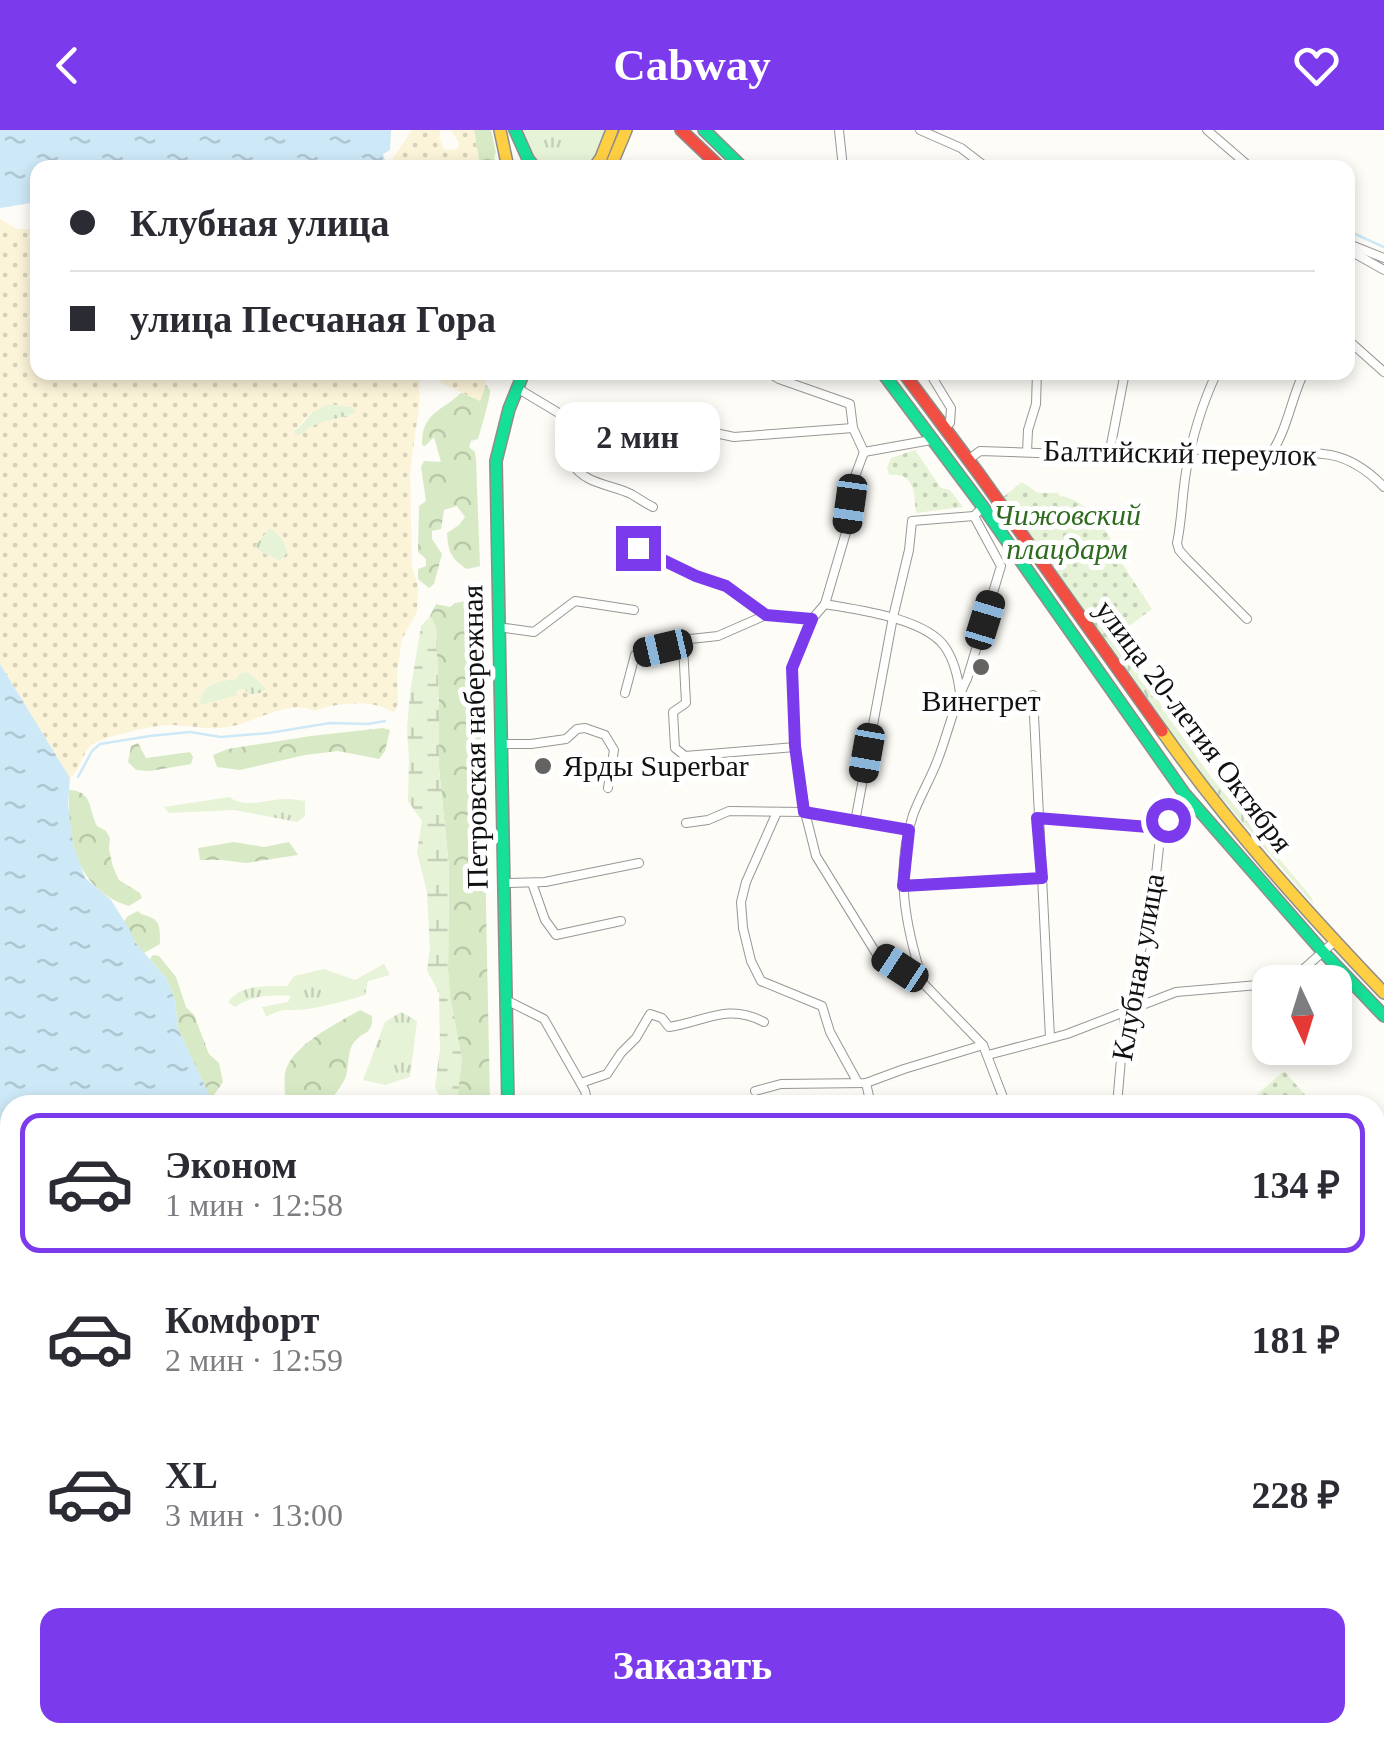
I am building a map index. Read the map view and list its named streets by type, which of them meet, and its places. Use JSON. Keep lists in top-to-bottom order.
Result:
{
  "streets": {
    "main road": ["улица 20-летия Октября", "Петровская набережная"],
    "street": ["Балтийский переулок", "Клубная улица"]
  },
  "crossings": [
    ["Балтийский переулок", "улица 20-летия Октября"]
  ],
  "parks": ["Чижовский плацдарм"],
  "places": ["Винегрет", "Ярды Superbar"],
  "north": "bottom",
  "page": {
    "header": "Cabway",
    "banner": ["Клубная улица", "улица Песчаная Гора"],
    "bubble": "2 мин",
    "list": [
      {
        "name": "Эконом",
        "note": "1 мин · 12:58",
        "value": "134 ₽"
      },
      {
        "name": "Комфорт",
        "note": "2 мин · 12:59",
        "value": "181 ₽"
      },
      {
        "name": "XL",
        "note": "3 мин · 13:00",
        "value": "228 ₽"
      }
    ],
    "buttons": "Заказать"
  }
}
